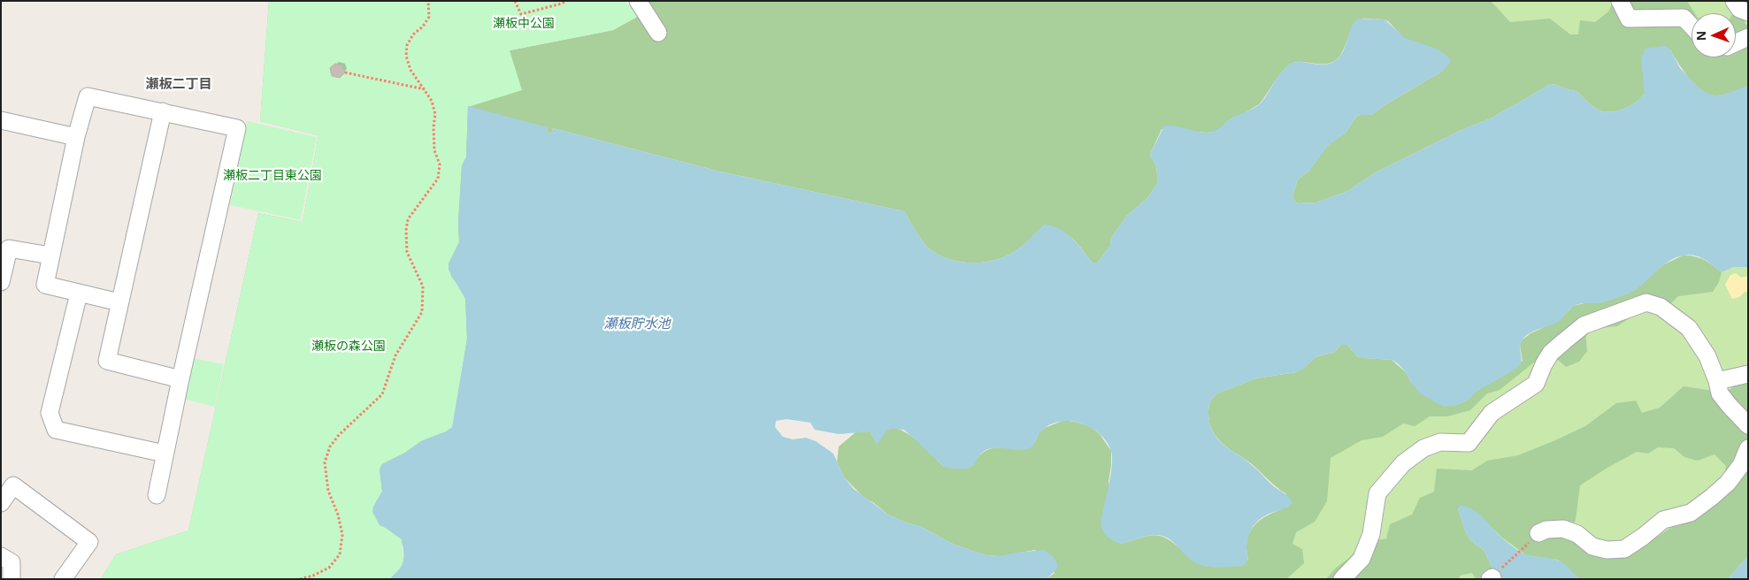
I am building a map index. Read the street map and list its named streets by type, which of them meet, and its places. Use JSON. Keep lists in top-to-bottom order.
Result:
{
  "districts": ["瀬板二丁目"],
  "water": ["瀬板貯水池"],
  "parks": ["瀬板中公園", "瀬板二丁目東公園", "瀬板の森公園"],
  "north": "left"
}
